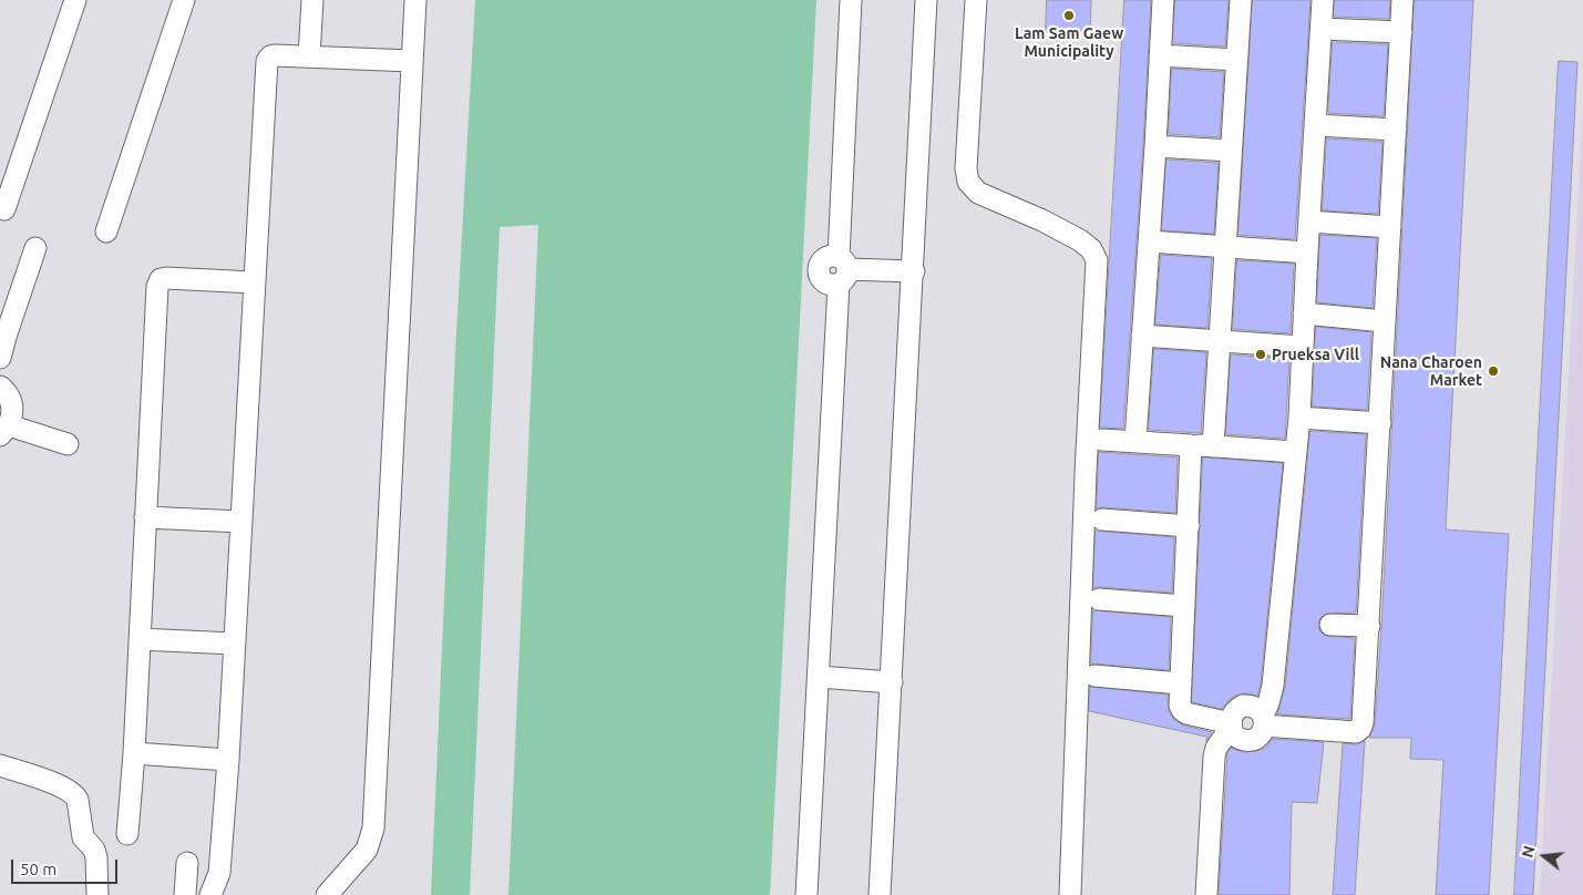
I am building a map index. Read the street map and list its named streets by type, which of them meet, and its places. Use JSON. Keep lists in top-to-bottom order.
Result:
{
  "places": ["Lam Sam Gaew Municipality", "Prueksa Vill", "Nana Charoen Market"],
  "scale_bar": "50 m",
  "north": "left"
}
